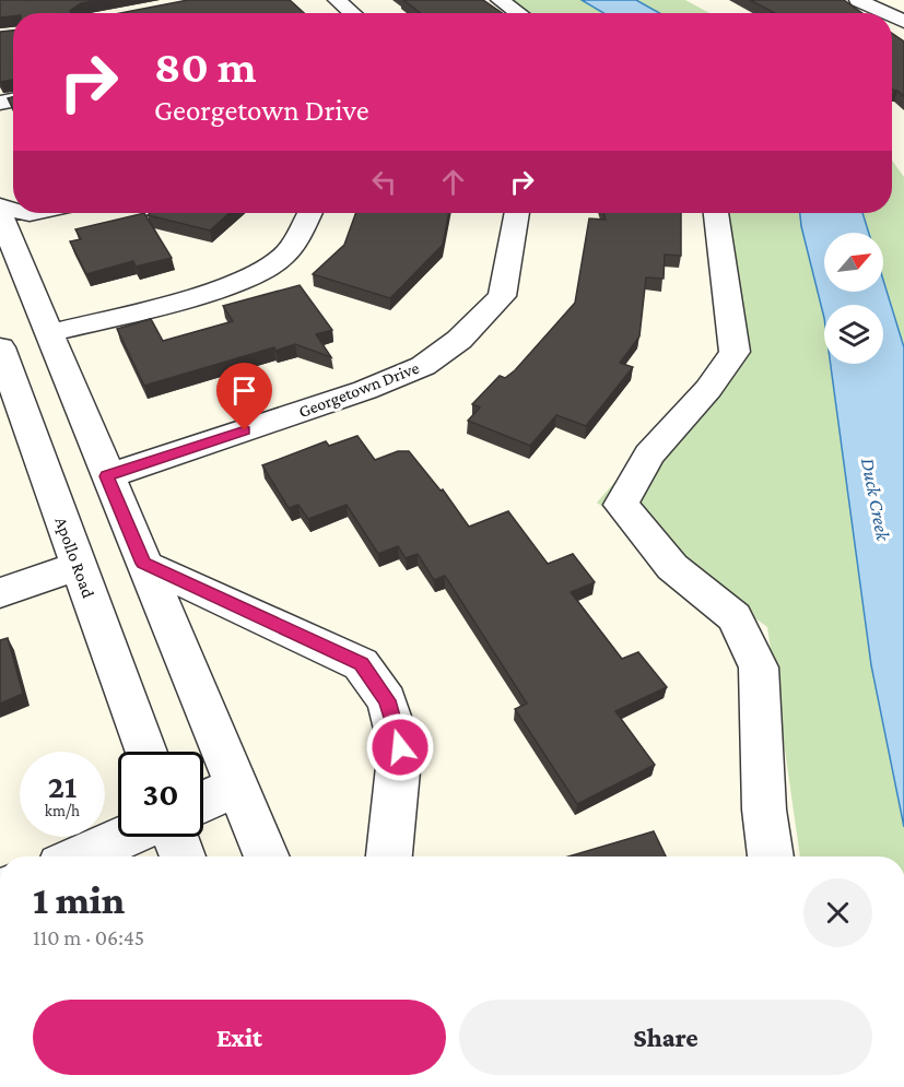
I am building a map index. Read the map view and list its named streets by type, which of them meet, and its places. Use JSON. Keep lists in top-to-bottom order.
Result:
{
  "streets": {
    "street": ["Georgetown Drive", "Apollo Road"]
  },
  "water": ["Duck Creek"],
  "north": "top right",
  "page": {
    "turn": ["80 m", "Georgetown Drive"],
    "speed": "21 km/h",
    "limit": "30",
    "heading": ["1 min", "110 m · 06:45"],
    "buttons": ["Exit", "Share"]
  }
}
